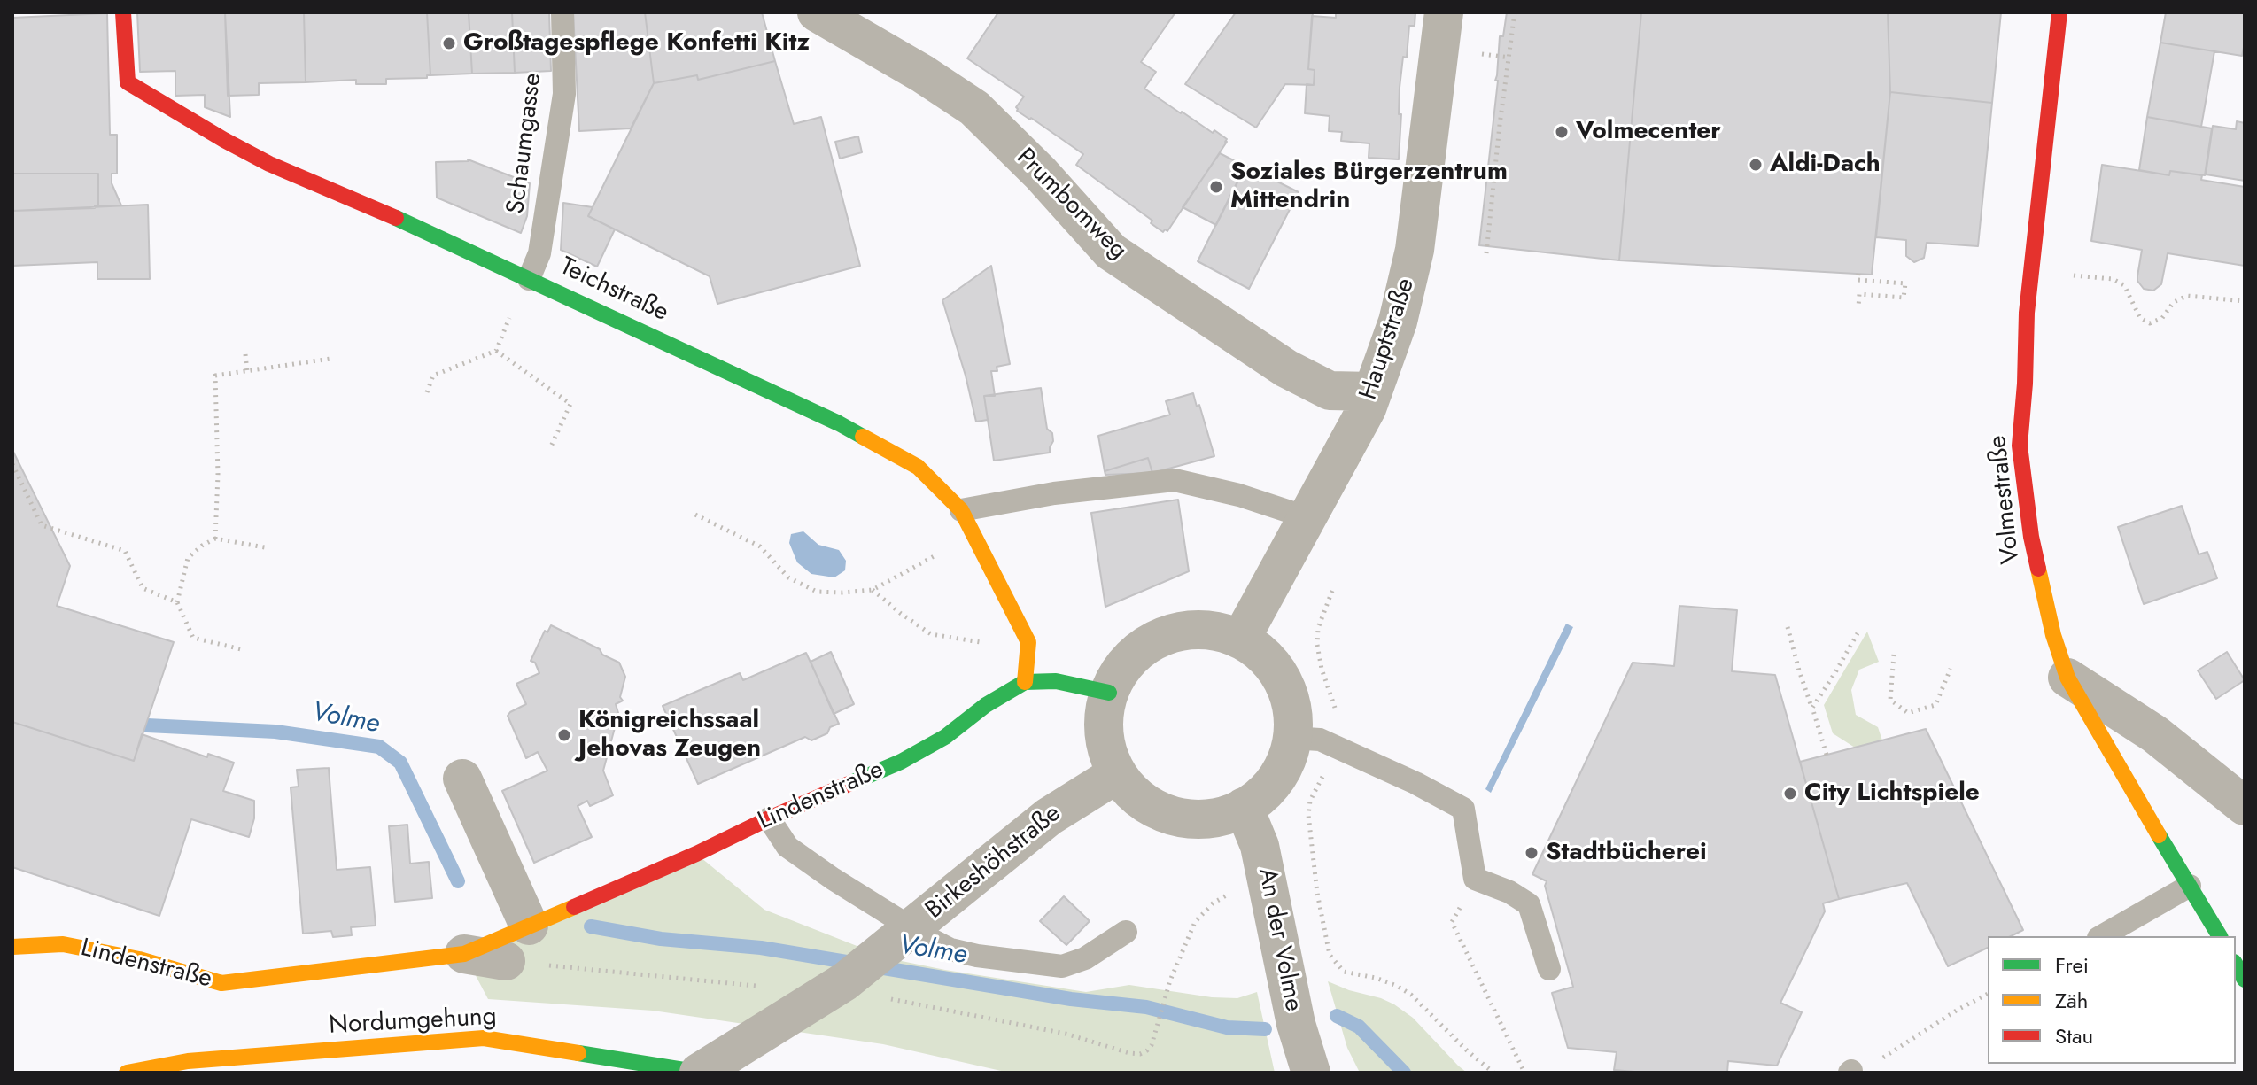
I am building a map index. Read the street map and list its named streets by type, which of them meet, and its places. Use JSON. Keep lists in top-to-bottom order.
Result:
{
  "streets": {
    "street": [
      "Prumbomweg",
      "Teichstraße",
      "Hauptstraße",
      "Volmestraße",
      "Lindenstraße",
      "Birkeshöhstraße",
      "An der Volme",
      "Nordumgehung"
    ],
    "lane": ["Schaumgasse"]
  },
  "crossings": [
    ["Schaumgasse", "Teichstraße"],
    ["Prumbomweg", "Hauptstraße"],
    ["Teichstraße", "Lindenstraße"],
    ["Hauptstraße", "Birkeshöhstraße"],
    ["Hauptstraße", "An der Volme"],
    ["Birkeshöhstraße", "An der Volme"],
    ["Birkeshöhstraße", "Nordumgehung"]
  ],
  "water": ["Volme"],
  "places": [
    "Großtagespflege Konfetti Kitz",
    "Volmecenter",
    "Aldi-Dach",
    "Soziales Bürgerzentrum Mittendrin",
    "Königreichssaal Jehovas Zeugen",
    "City Lichtspiele",
    "Stadtbücherei"
  ],
  "legend": ["Frei", "Zäh", "Stau"]
}
